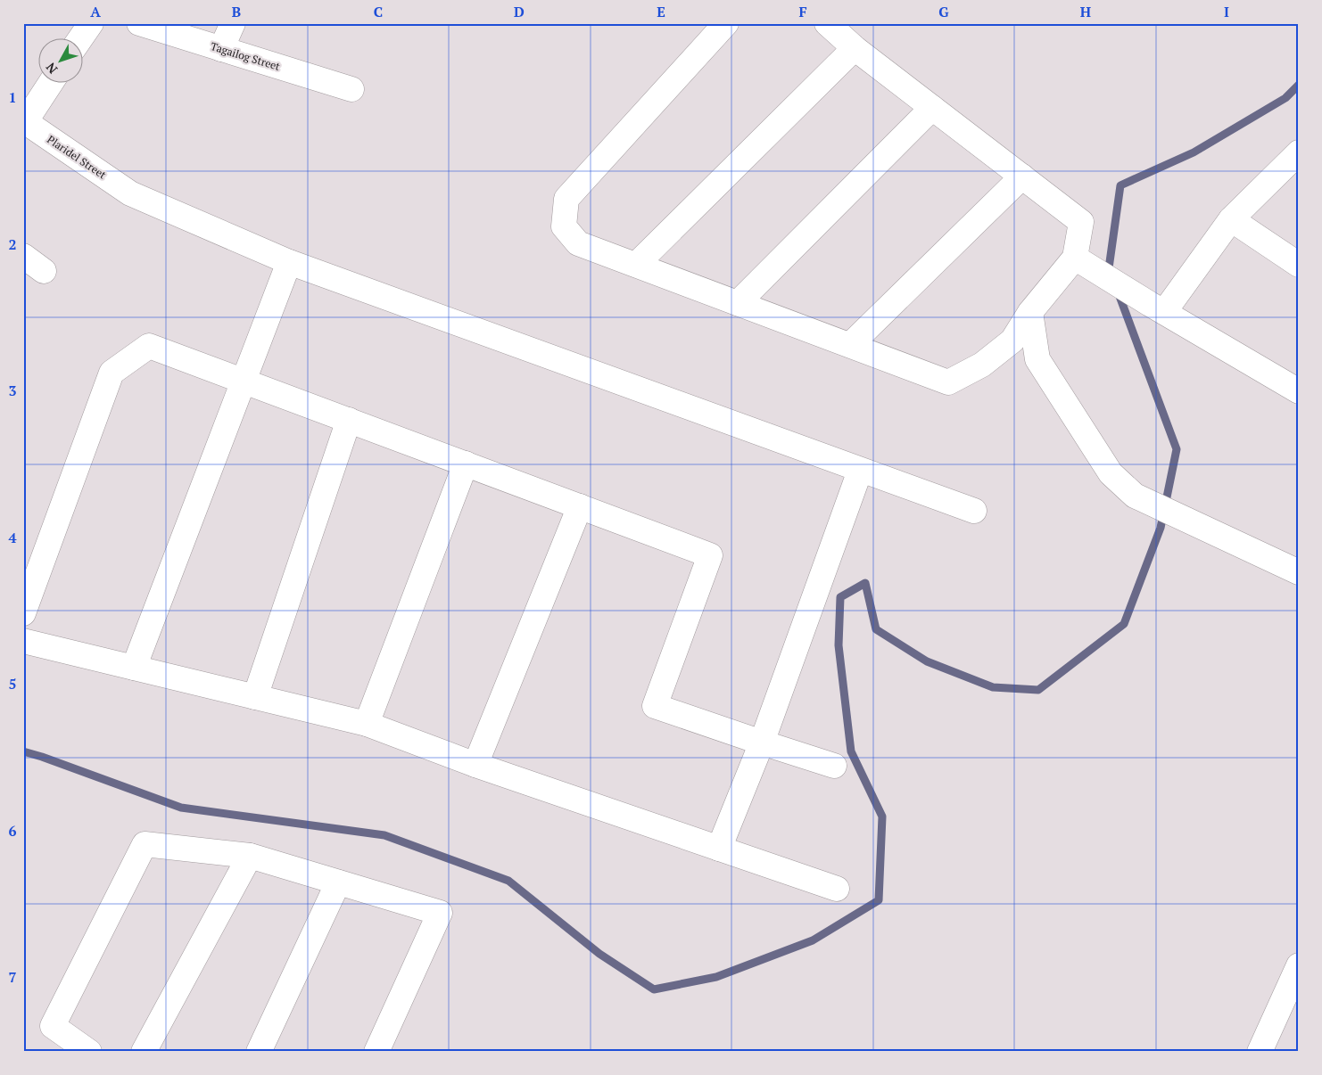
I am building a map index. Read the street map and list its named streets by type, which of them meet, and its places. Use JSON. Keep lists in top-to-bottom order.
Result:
{
  "streets": {
    "street": ["Tagailog Street", "Plaridel Street"]
  },
  "north": "bottom left",
  "grid": {
    "columns": [
      "A",
      "B",
      "C",
      "D",
      "E",
      "F",
      "G",
      "H",
      "I"
    ],
    "rows": [
      "1",
      "2",
      "3",
      "4",
      "5",
      "6",
      "7"
    ]
  }
}
